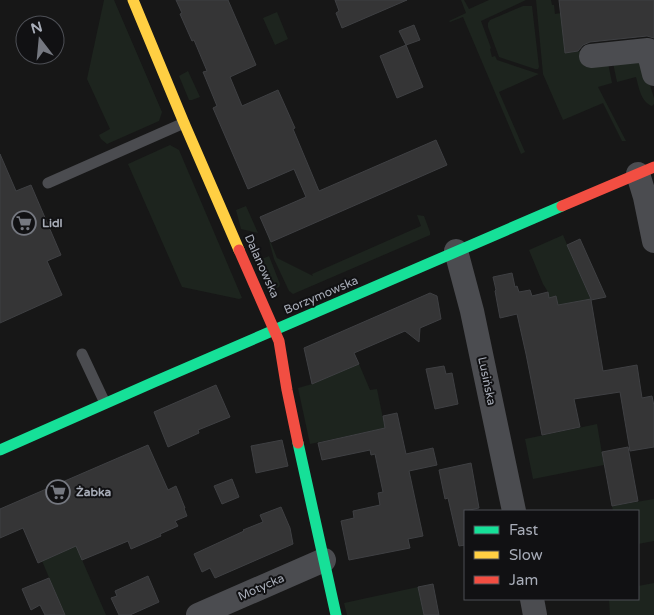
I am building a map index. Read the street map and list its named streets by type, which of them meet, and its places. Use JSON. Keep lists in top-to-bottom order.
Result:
{
  "streets": {
    "street": [
      "Dalanowska",
      "Borzymowska",
      "Lusińska",
      "Motycka"
    ]
  },
  "crossings": [
    ["Dalanowska", "Borzymowska"],
    ["Dalanowska", "Motycka"],
    ["Borzymowska", "Lusińska"]
  ],
  "places": {
    "supermarket": ["Lidl", "Żabka"]
  },
  "legend": ["Fast", "Slow", "Jam"],
  "north": "top"
}
